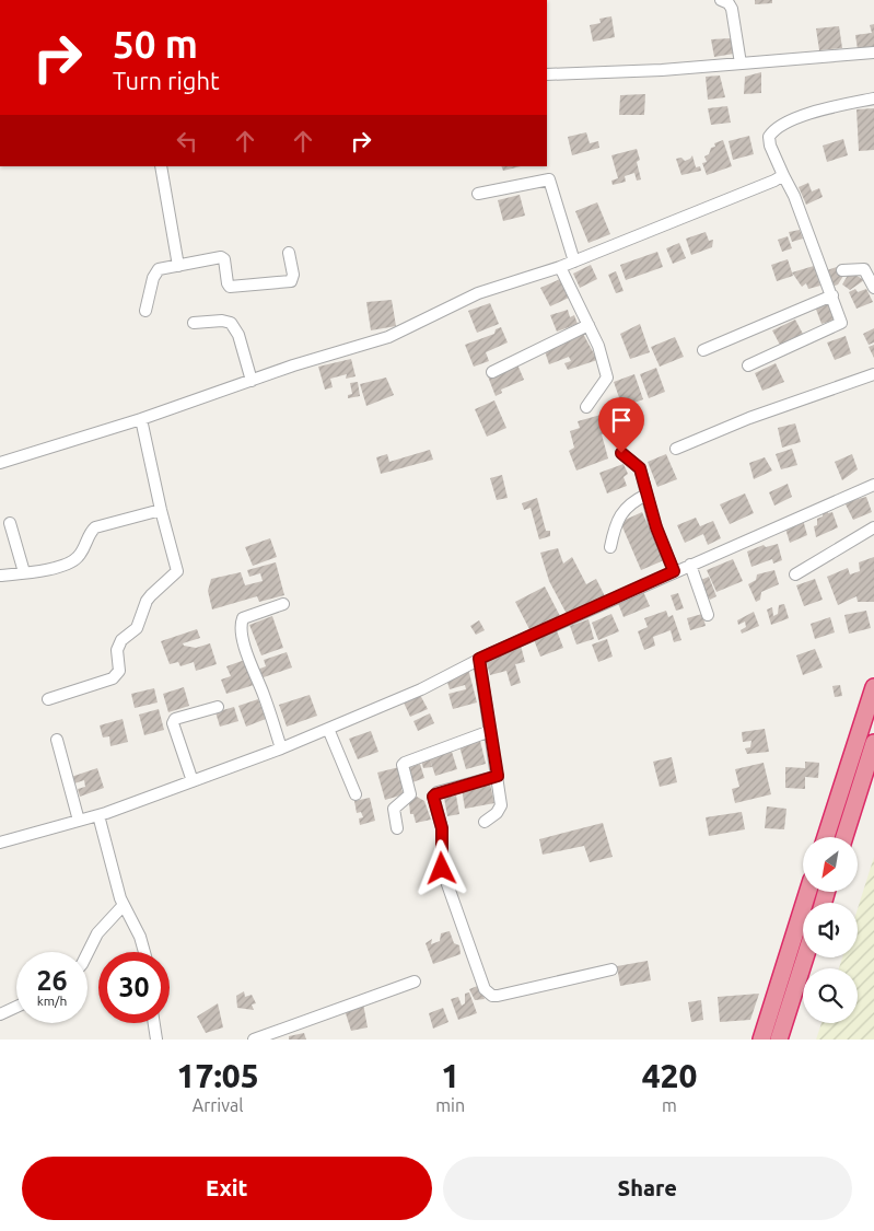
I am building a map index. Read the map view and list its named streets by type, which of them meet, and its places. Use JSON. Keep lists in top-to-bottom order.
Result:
{
  "north": "bottom left",
  "page": {
    "turn": ["50 m", "Turn right"],
    "speed": "26 km/h",
    "limit": "30",
    "eta": [
      "17:05",
      "Arrival",
      "1",
      "min",
      "420",
      "m"
    ],
    "buttons": ["Exit", "Share"]
  }
}
